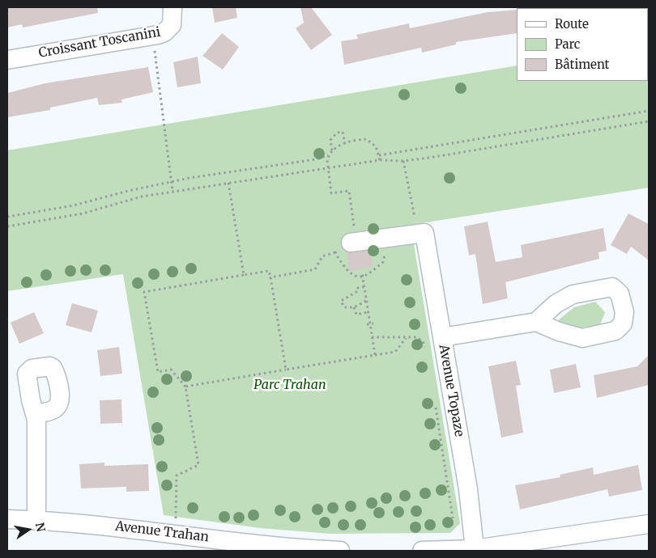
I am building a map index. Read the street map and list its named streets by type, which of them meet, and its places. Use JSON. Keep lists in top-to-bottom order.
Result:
{
  "streets": {
    "street": ["Croissant Toscanini", "Avenue Topaze", "Avenue Trahan"]
  },
  "parks": ["Parc Trahan"],
  "legend": ["Route", "Parc", "Bâtiment"],
  "north": "right"
}
